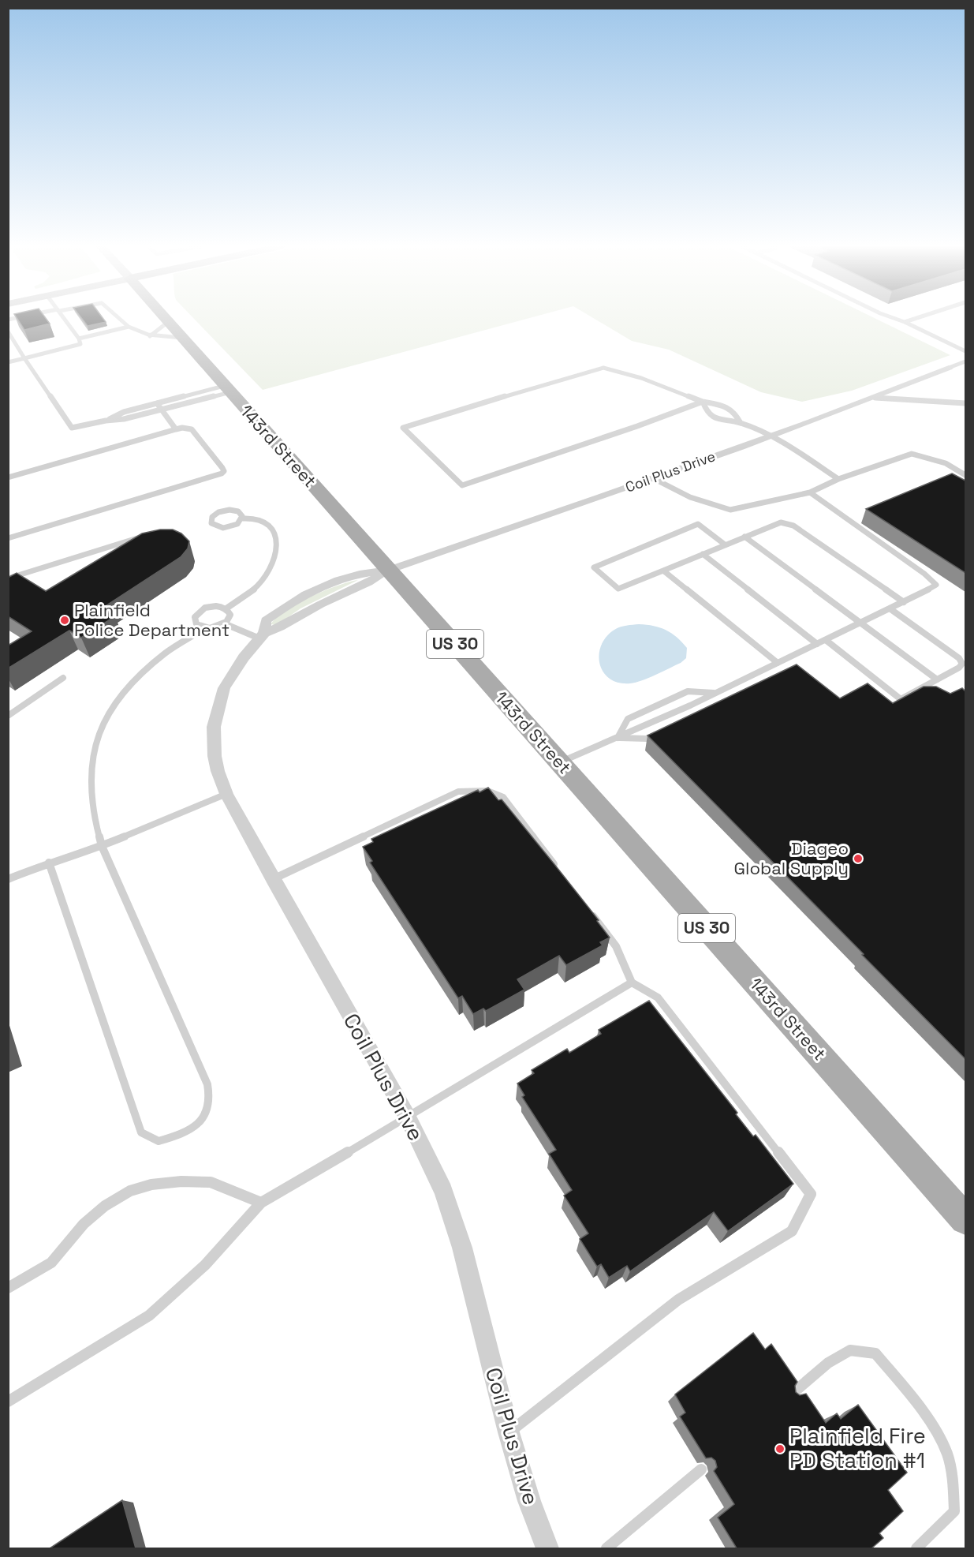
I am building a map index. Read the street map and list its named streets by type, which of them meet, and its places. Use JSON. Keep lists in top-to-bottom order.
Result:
{
  "streets": {
    "main road": ["143rd Street", "US 30"],
    "street": ["Coil Plus Drive"]
  },
  "crossings": [
    ["143rd Street", "Coil Plus Drive"]
  ],
  "places": ["Plainfield Police Department", "Diageo Global Supply", "Plainfield Fire PD Station #1"]
}
